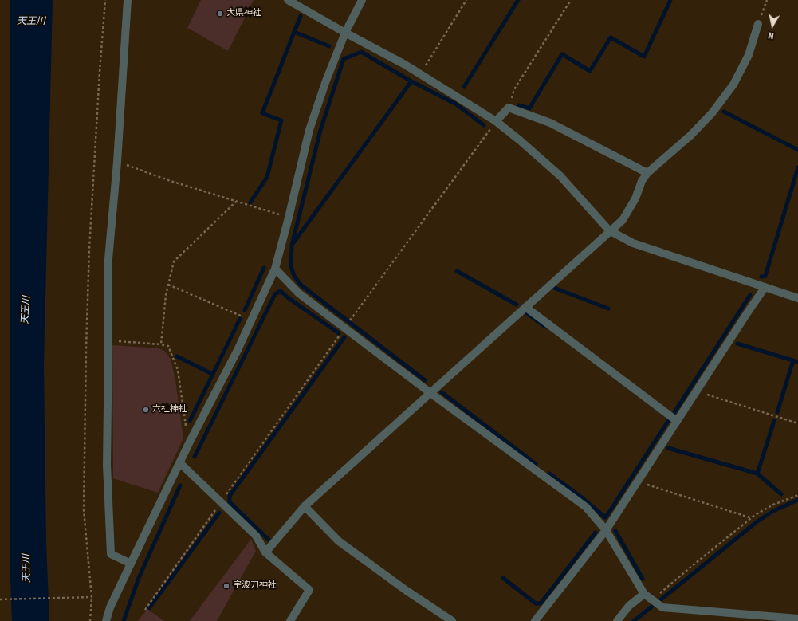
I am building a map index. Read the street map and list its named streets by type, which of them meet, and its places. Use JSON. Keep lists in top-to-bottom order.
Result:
{
  "water": ["天王川"],
  "places": ["大県神社", "六社神社", "宇波刀神社"],
  "north": "bottom"
}
